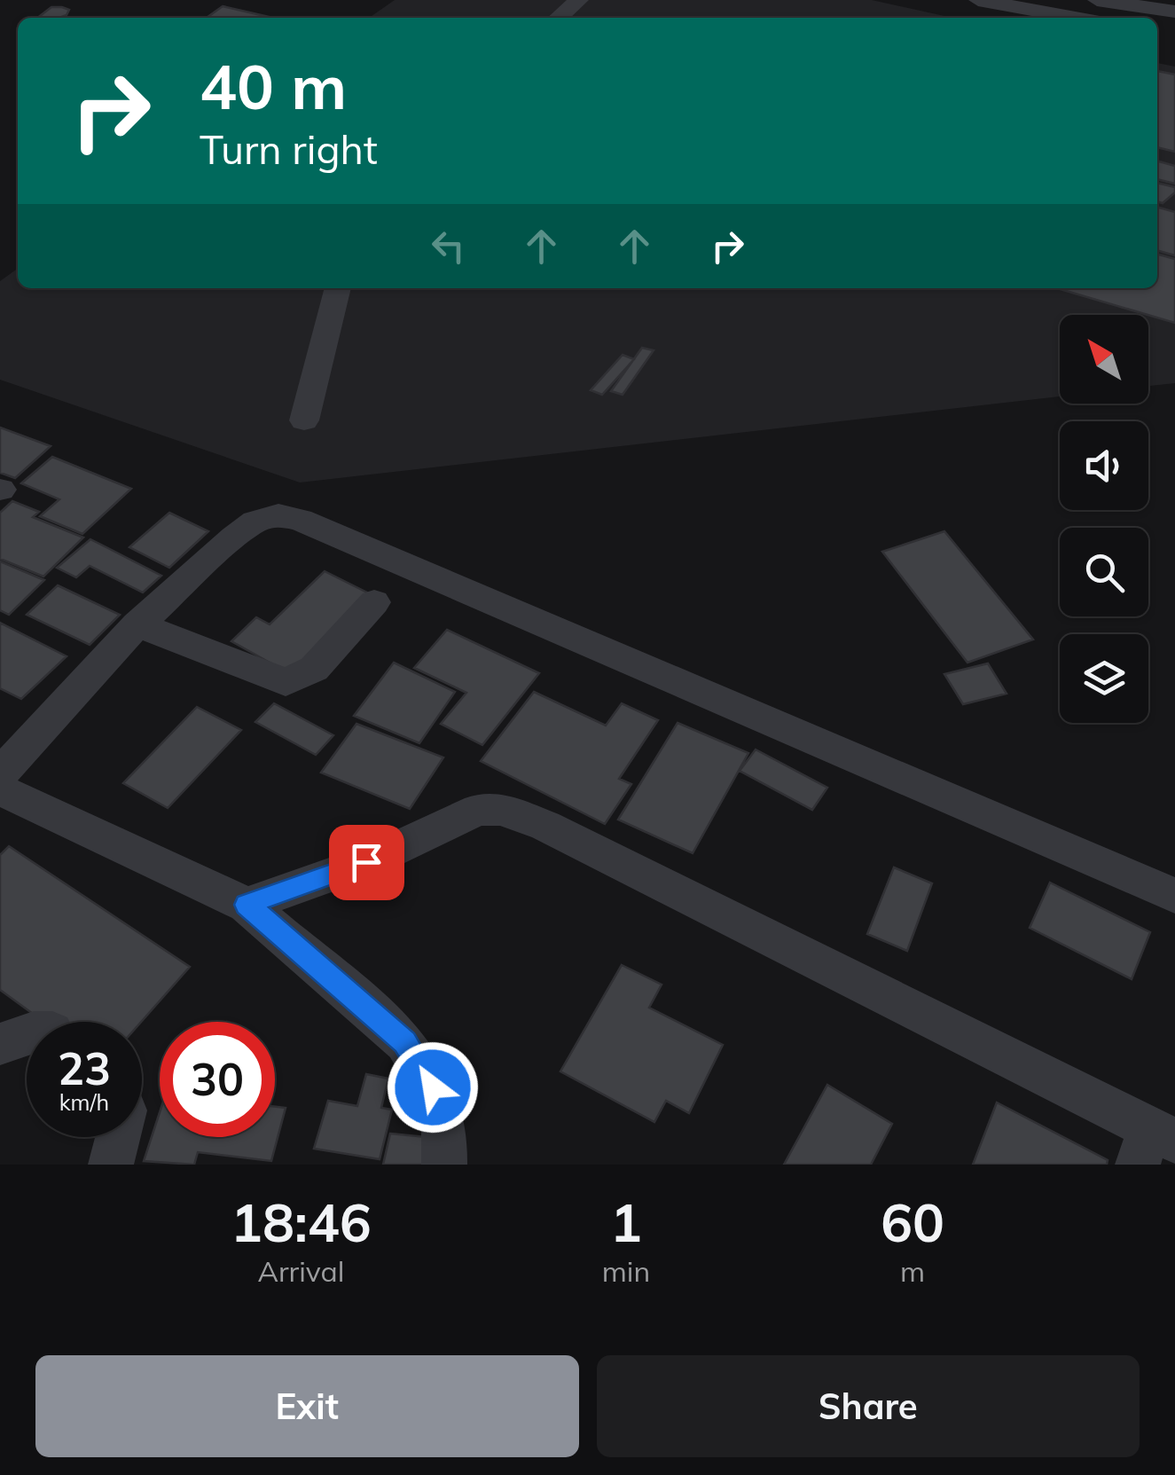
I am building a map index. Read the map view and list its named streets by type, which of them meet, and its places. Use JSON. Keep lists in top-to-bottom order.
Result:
{
  "north": "top left",
  "page": {
    "turn": ["40 m", "Turn right"],
    "speed": "23 km/h",
    "limit": "30",
    "eta": [
      "18:46",
      "Arrival",
      "1",
      "min",
      "60",
      "m"
    ],
    "buttons": ["Exit", "Share"]
  }
}
